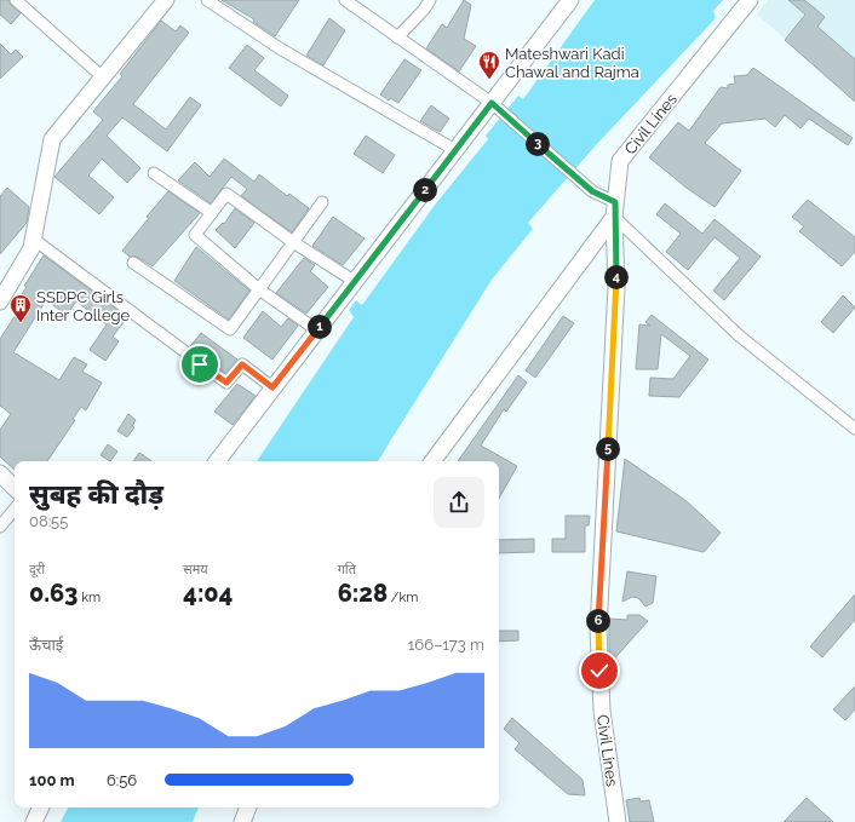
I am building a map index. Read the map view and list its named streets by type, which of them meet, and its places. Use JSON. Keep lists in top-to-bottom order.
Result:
{
  "streets": {
    "street": ["Civil Lines"]
  },
  "places": {
    "restaurant": ["Mateshwari Kadi Chawal and Rajma"],
    "building": ["SSDPC Girls Inter College"]
  },
  "page": {
    "pins": [
      "3",
      "2",
      "4",
      "1",
      "5",
      "6"
    ],
    "heading": ["सुबह की दौड़", "08:55"],
    "stats": [
      ["दूरी", "0.63 km"],
      ["समय", "4:04"],
      ["गति", "6:28 /km"]
    ],
    "chart": ["ऊँचाई", "166–173 m"],
    "list": [
      {
        "name": "100 m",
        "note": "6:56"
      }
    ]
  }
}
